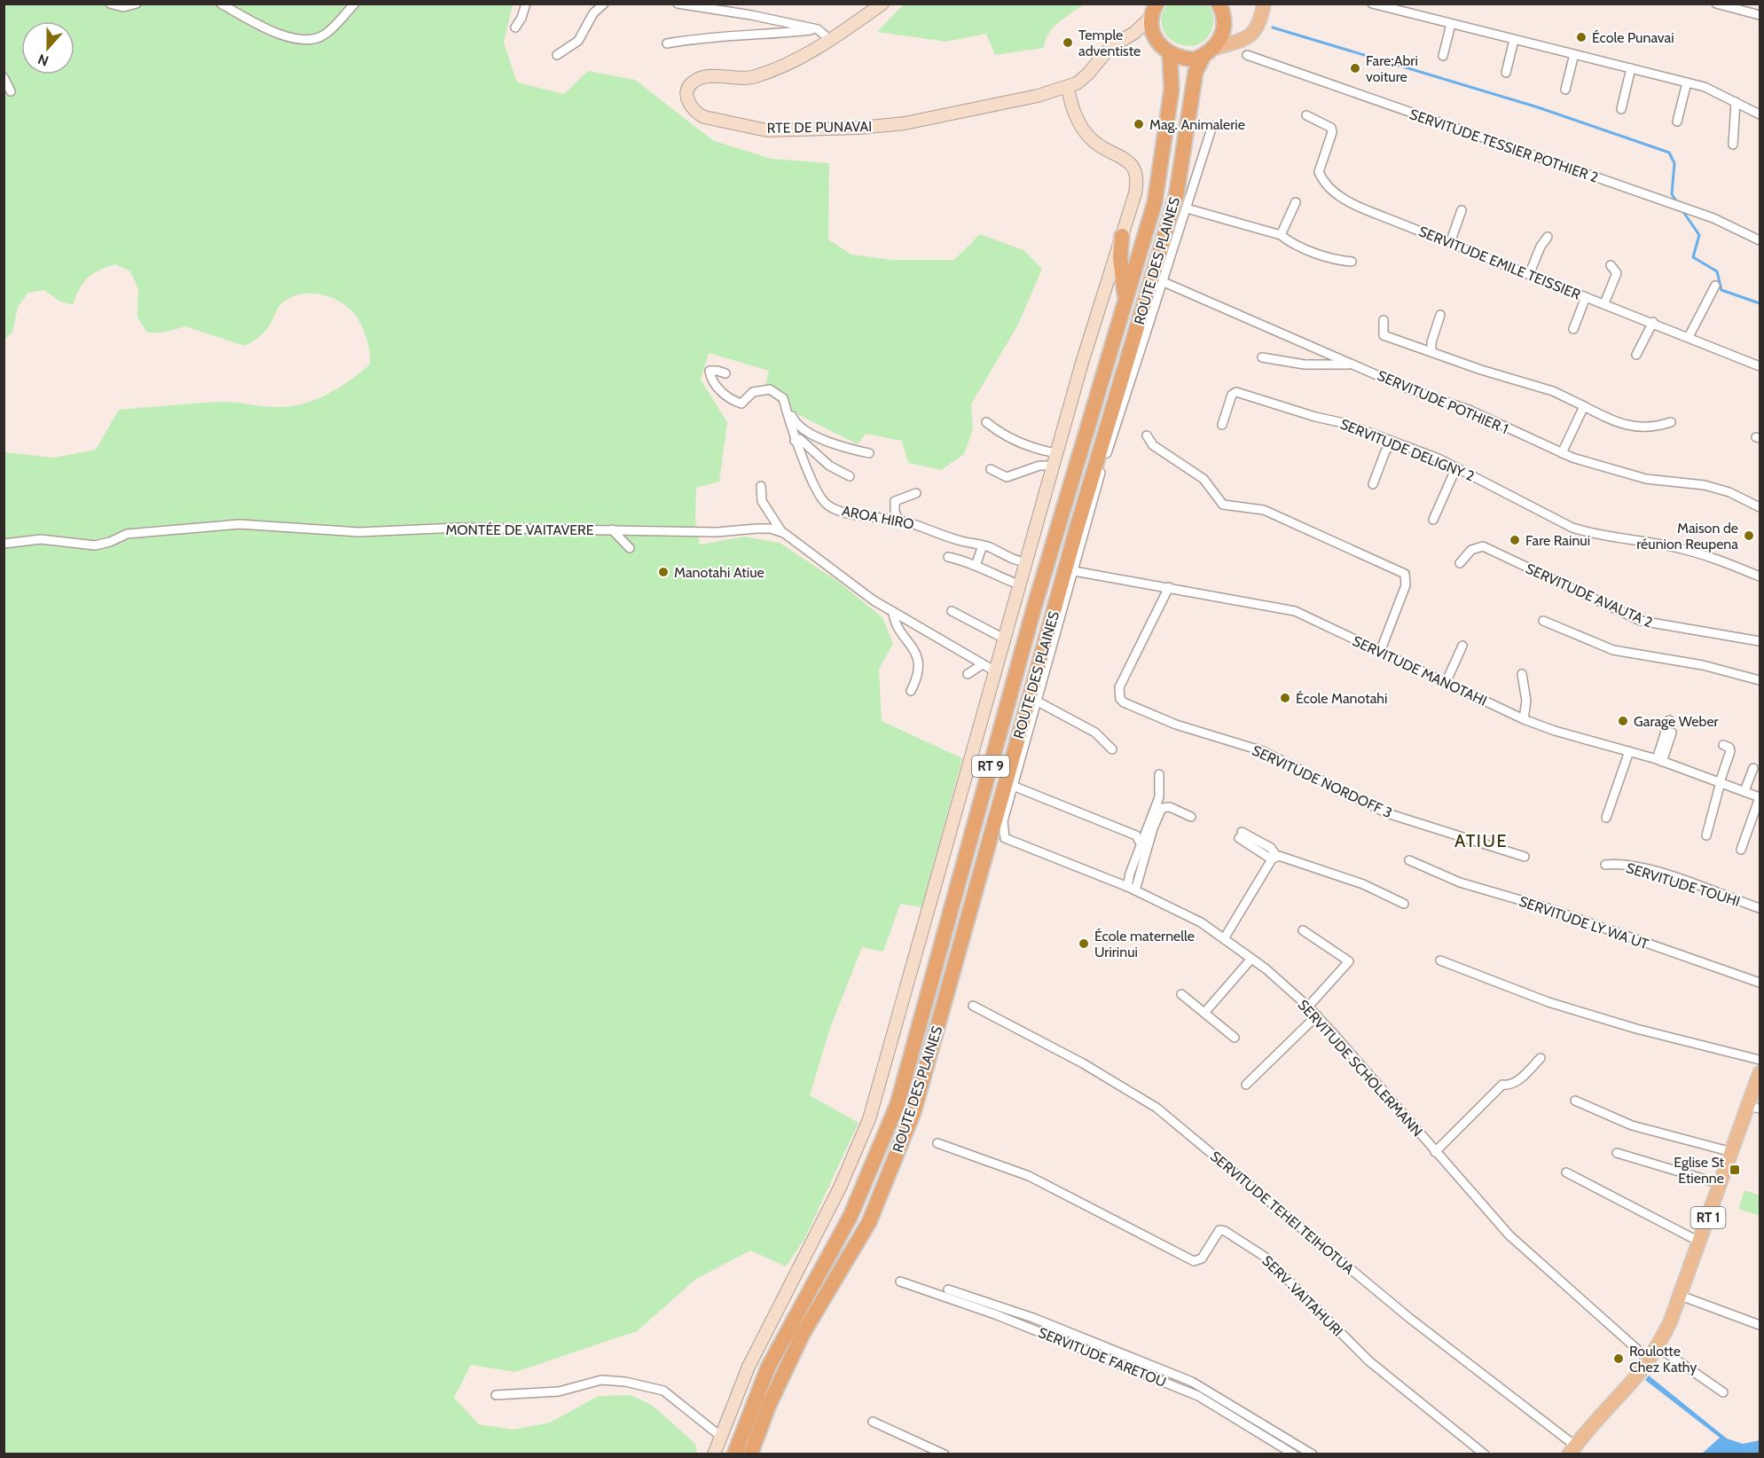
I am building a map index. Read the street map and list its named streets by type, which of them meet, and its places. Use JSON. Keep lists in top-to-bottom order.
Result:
{
  "streets": {
    "highway": ["ROUTE DES PLAINES", "RT 9"],
    "main road": ["RTE DE PUNAVAI", "RT 1"],
    "street": [
      "SERVITUDE TESSIER POTHIER 2",
      "SERVITUDE EMILE TEISSIER",
      "SERVITUDE POTHIER 1",
      "SERVITUDE DELIGNY 2",
      "AROA HIRO",
      "MONTÉE DE VAITAVERE",
      "SERVITUDE AVAUTA 2",
      "SERVITUDE MANOTAHI",
      "SERVITUDE NORDOFF 3",
      "SERVITUDE TOUHI",
      "SERVITUDE LY WA UT",
      "SERVITUDE SCHOLERMANN",
      "SERVITUDE TEHEI TEIHOTUA",
      "SERV .VAITAHURI",
      "SERVITUDE FARETOU"
    ]
  },
  "crossings": [
    ["ROUTE DES PLAINES", "RT 9"],
    ["SERVITUDE MANOTAHI", "SERVITUDE NORDOFF 3"],
    ["SERVITUDE SCHOLERMANN", "RT 1"],
    ["SERVITUDE TEHEI TEIHOTUA", "RT 1"]
  ],
  "districts": ["ATIUE"],
  "places": {
    "other": [
      "École Punavai",
      "Temple adventiste",
      "Fare;Abri voiture",
      "Mag. Animalerie",
      "Maison de réunion Reupena",
      "Fare Rainui",
      "Manotahi Atiue",
      "École Manotahi",
      "Garage Weber",
      "École maternelle Uririnui",
      "Roulotte Chez Kathy"
    ],
    "transit": ["Eglise St Etienne"]
  },
  "north": "bottom"
}
